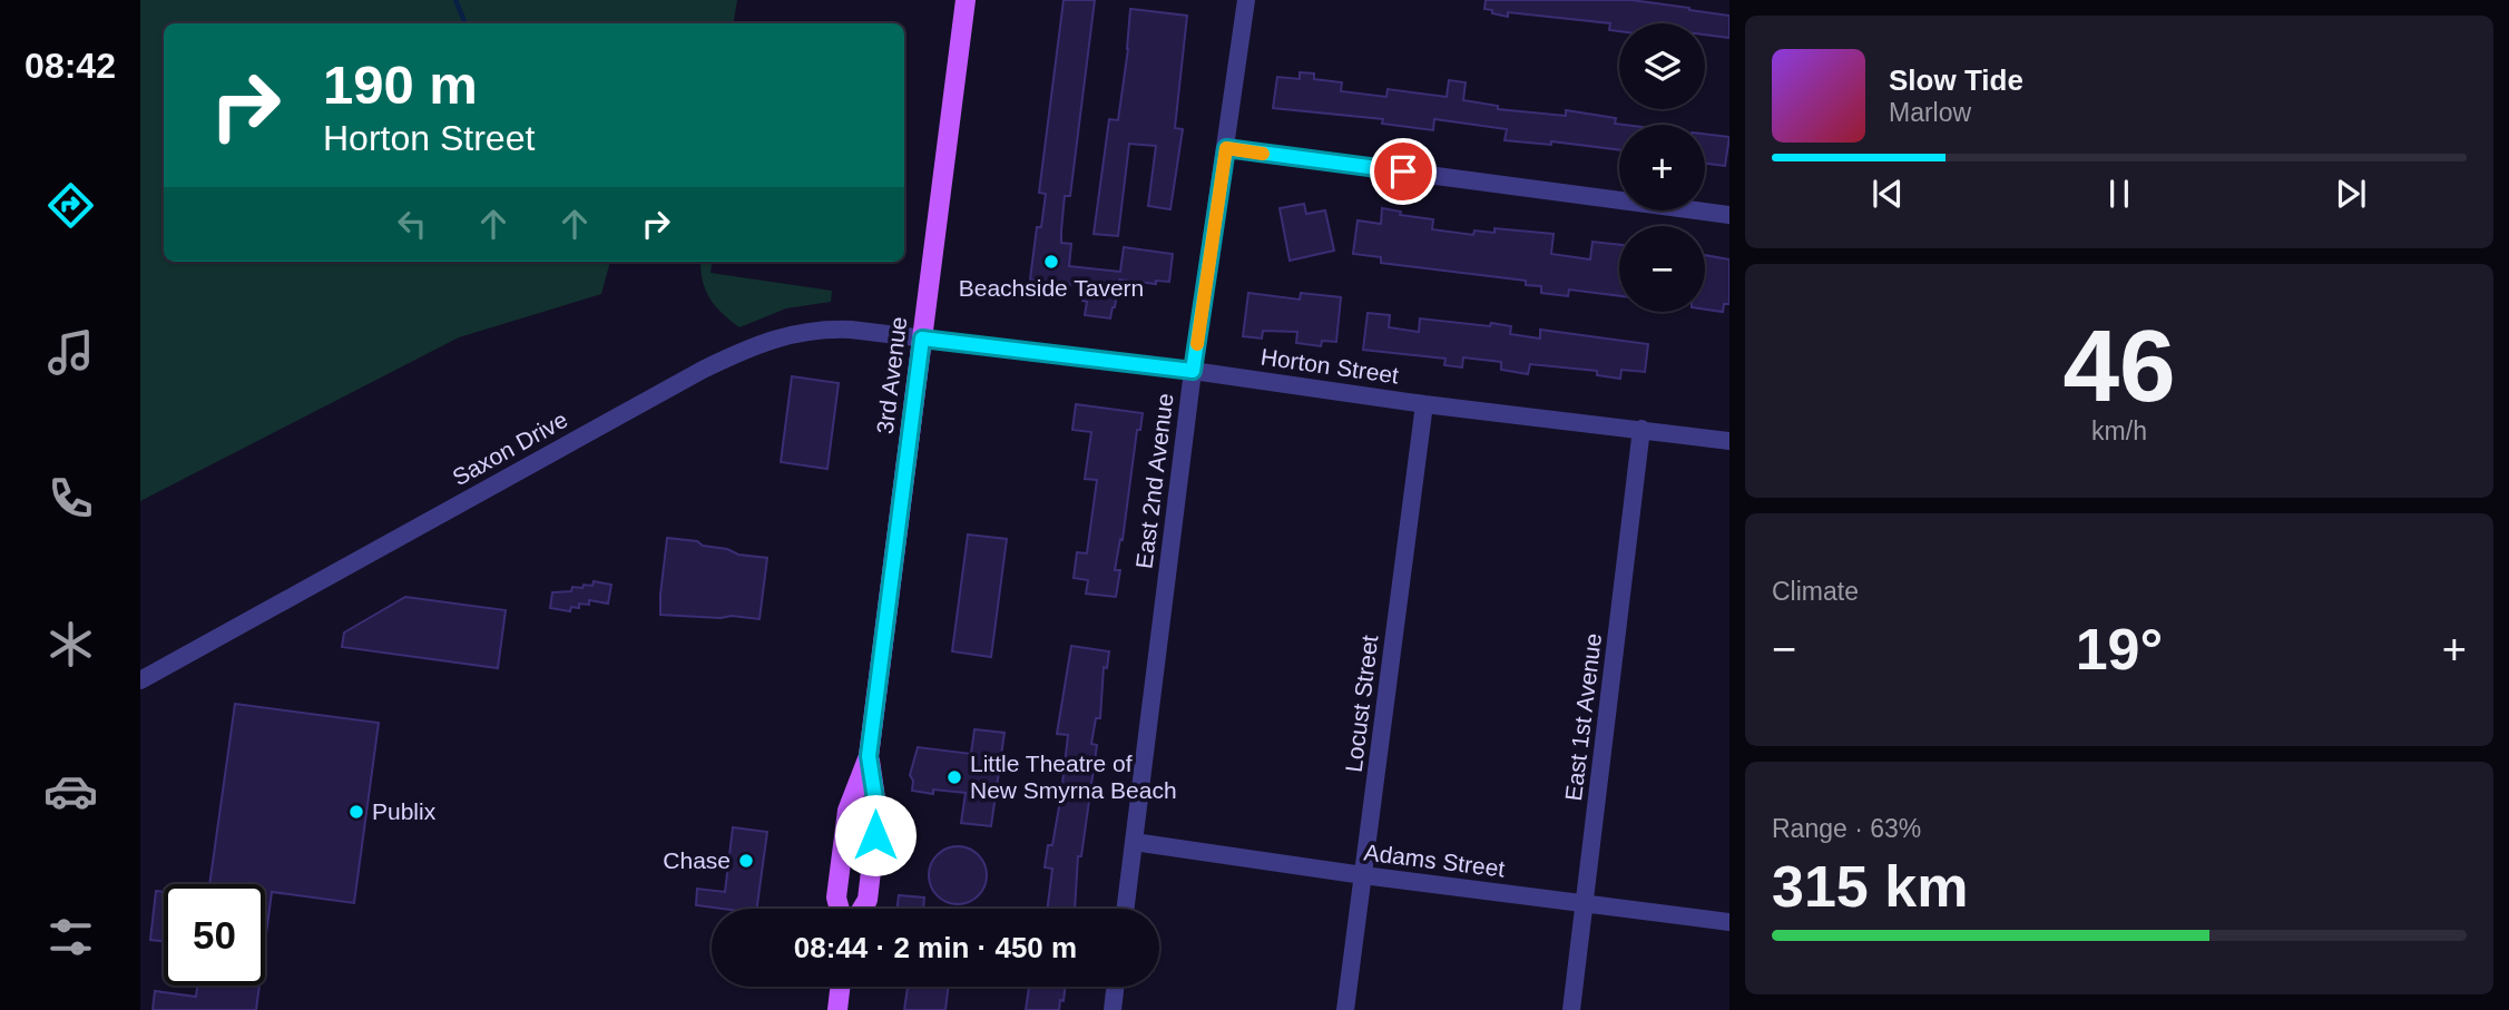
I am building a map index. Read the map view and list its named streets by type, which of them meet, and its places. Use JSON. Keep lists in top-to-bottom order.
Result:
{
  "streets": {
    "main road": ["3rd Avenue"],
    "street": [
      "Horton Street",
      "Saxon Drive",
      "East 2nd Avenue",
      "Locust Street",
      "East 1st Avenue",
      "Adams Street"
    ]
  },
  "crossings": [
    ["Horton Street", "3rd Avenue"],
    ["Horton Street", "Saxon Drive"],
    ["Horton Street", "East 2nd Avenue"],
    ["Horton Street", "Locust Street"],
    ["Horton Street", "East 1st Avenue"],
    ["3rd Avenue", "Saxon Drive"],
    ["East 2nd Avenue", "Adams Street"],
    ["Locust Street", "Adams Street"],
    ["East 1st Avenue", "Adams Street"]
  ],
  "places": [
    "Beachside Tavern",
    "Little Theatre of New Smyrna Beach",
    "Publix",
    "Chase"
  ],
  "page": {
    "tabs": "08:42",
    "map_buttons": ["+", "−"],
    "turn": ["190 m", "Horton Street"],
    "song": ["Slow Tide", "Marlow"],
    "tile": [
      ["46", "km/h"],
      "Climate",
      ["Range · 63%", "315 km"]
    ],
    "heat": ["−", "19°", "+"],
    "limit": "50",
    "trip": "08:44 · 2 min · 450 m"
  }
}
